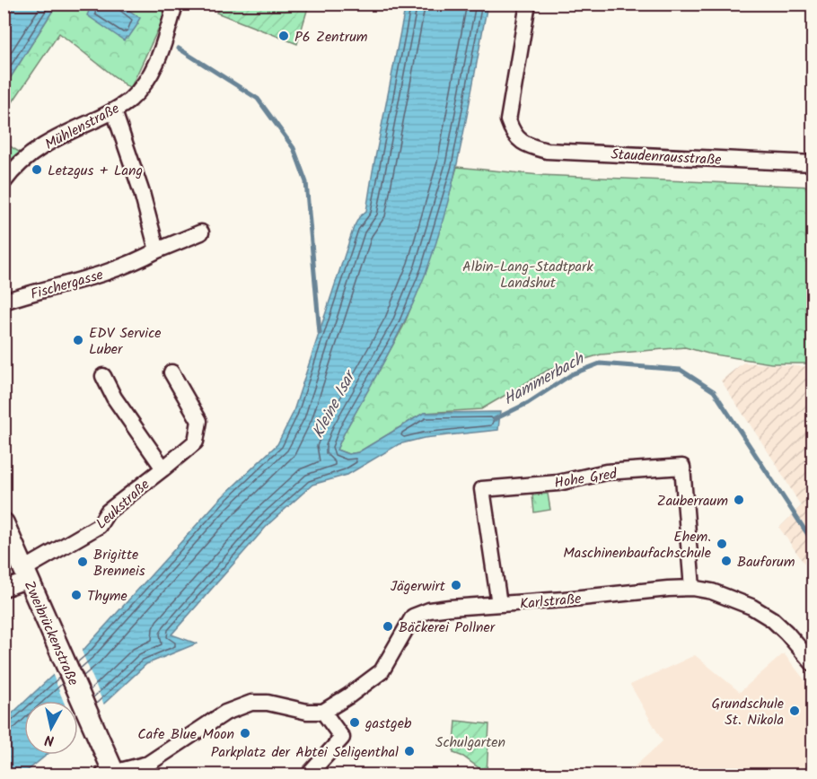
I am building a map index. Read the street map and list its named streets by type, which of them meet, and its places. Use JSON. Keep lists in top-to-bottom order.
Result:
{
  "streets": {
    "street": [
      "Mühlenstraße",
      "Staudenrausstraße",
      "Fischergasse",
      "Hohe Gred",
      "Leukstraße",
      "Karlstraße",
      "Zweibrückenstraße"
    ]
  },
  "crossings": [
    ["Hohe Gred", "Karlstraße"],
    ["Leukstraße", "Zweibrückenstraße"]
  ],
  "water": ["Hammerbach", "Kleine Isar"],
  "parks": ["Albin-Lang-Stadtpark Landshut", "Schulgarten"],
  "places": [
    "P6 Zentrum",
    "Letzgus + Lang",
    "EDV Service Luber",
    "Zauberraum",
    "Ehem. Maschinenbaufachschule",
    "Bauforum",
    "Brigitte Brenneis",
    "Jägerwirt",
    "Thyme",
    "Bäckerei Pollner",
    "Grundschule St. Nikola",
    "gastgeb",
    "Cafe Blue Moon",
    "Parkplatz der Abtei Seligenthal"
  ],
  "north": "bottom"
}
